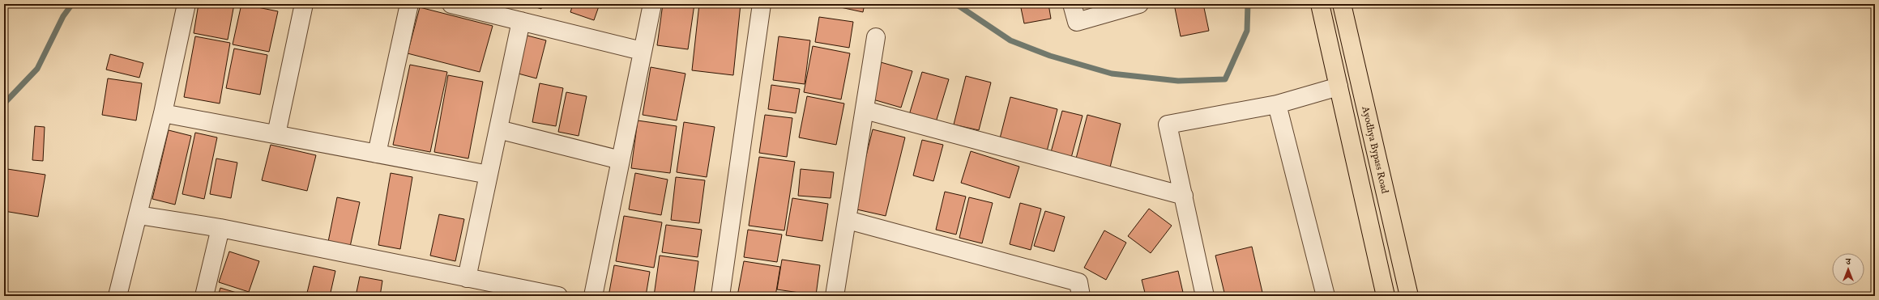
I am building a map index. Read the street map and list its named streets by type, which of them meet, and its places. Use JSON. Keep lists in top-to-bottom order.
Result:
{
  "streets": {
    "main road": ["Ayodhya Bypass Road"]
  },
  "north": "top"
}
